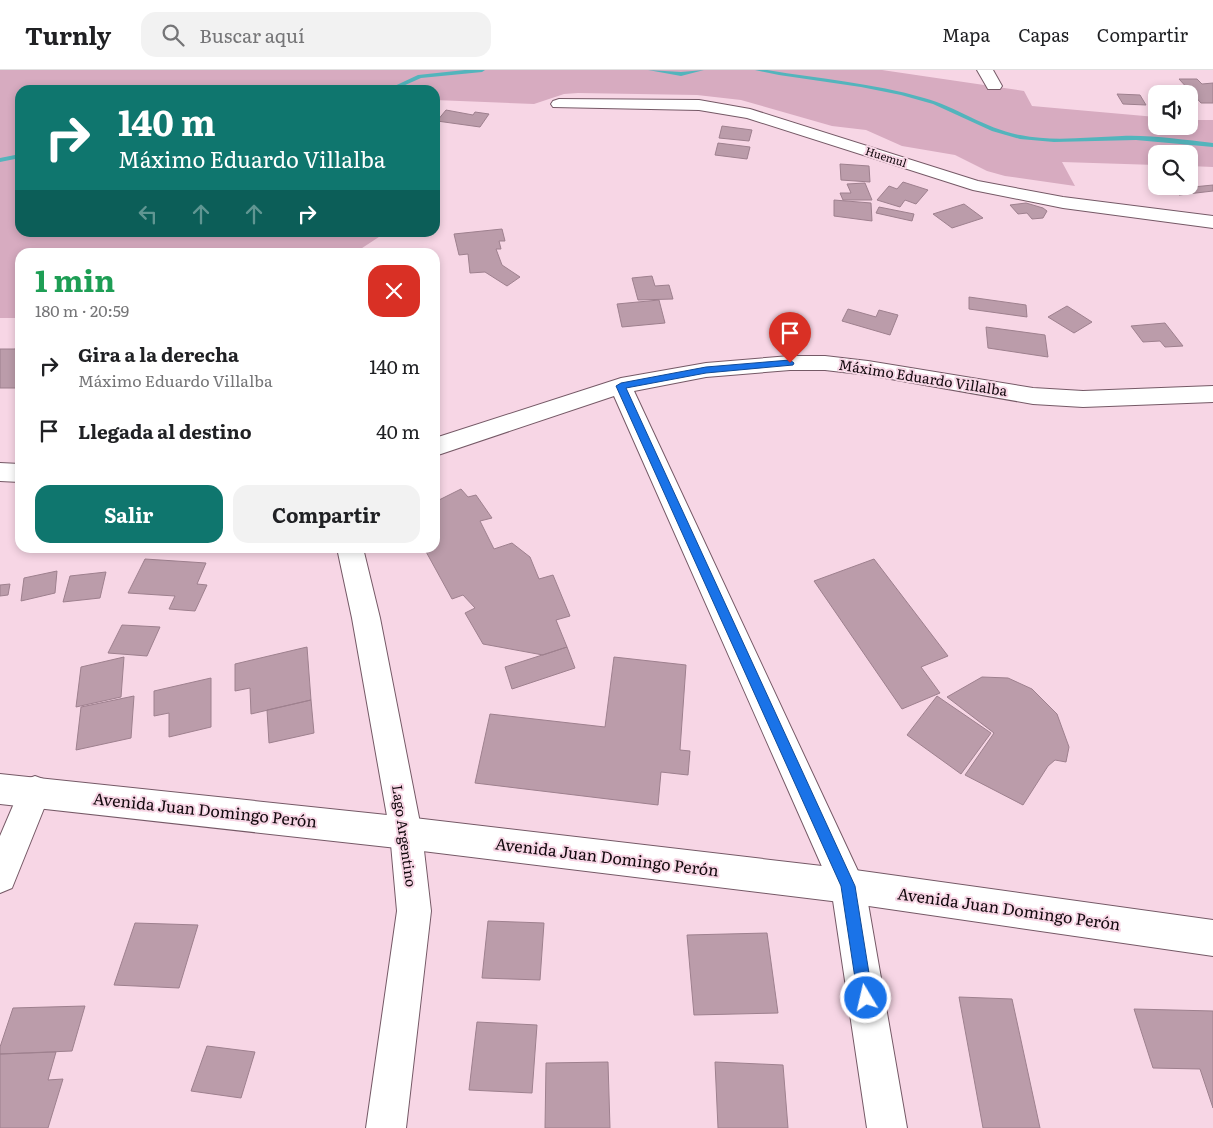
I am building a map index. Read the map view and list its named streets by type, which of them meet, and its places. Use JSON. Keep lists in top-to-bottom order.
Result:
{
  "streets": {
    "street": [
      "Huemul",
      "Máximo Eduardo Villalba",
      "Avenida Juan Domingo Perón",
      "Lago Argentino"
    ]
  },
  "crossings": [
    ["Avenida Juan Domingo Perón", "Lago Argentino"]
  ],
  "page": {
    "header": "Turnly",
    "search": "Buscar aquí",
    "nav": ["Mapa", "Capas", "Compartir"],
    "turn": ["140 m", "Máximo Eduardo Villalba"],
    "heading": ["1 min", "180 m · 20:59"],
    "list": [
      {
        "name": "Gira a la derecha",
        "note": "Máximo Eduardo Villalba",
        "value": "140 m"
      },
      {
        "name": "Llegada al destino",
        "value": "40 m"
      }
    ],
    "buttons": ["Salir", "Compartir"]
  }
}
